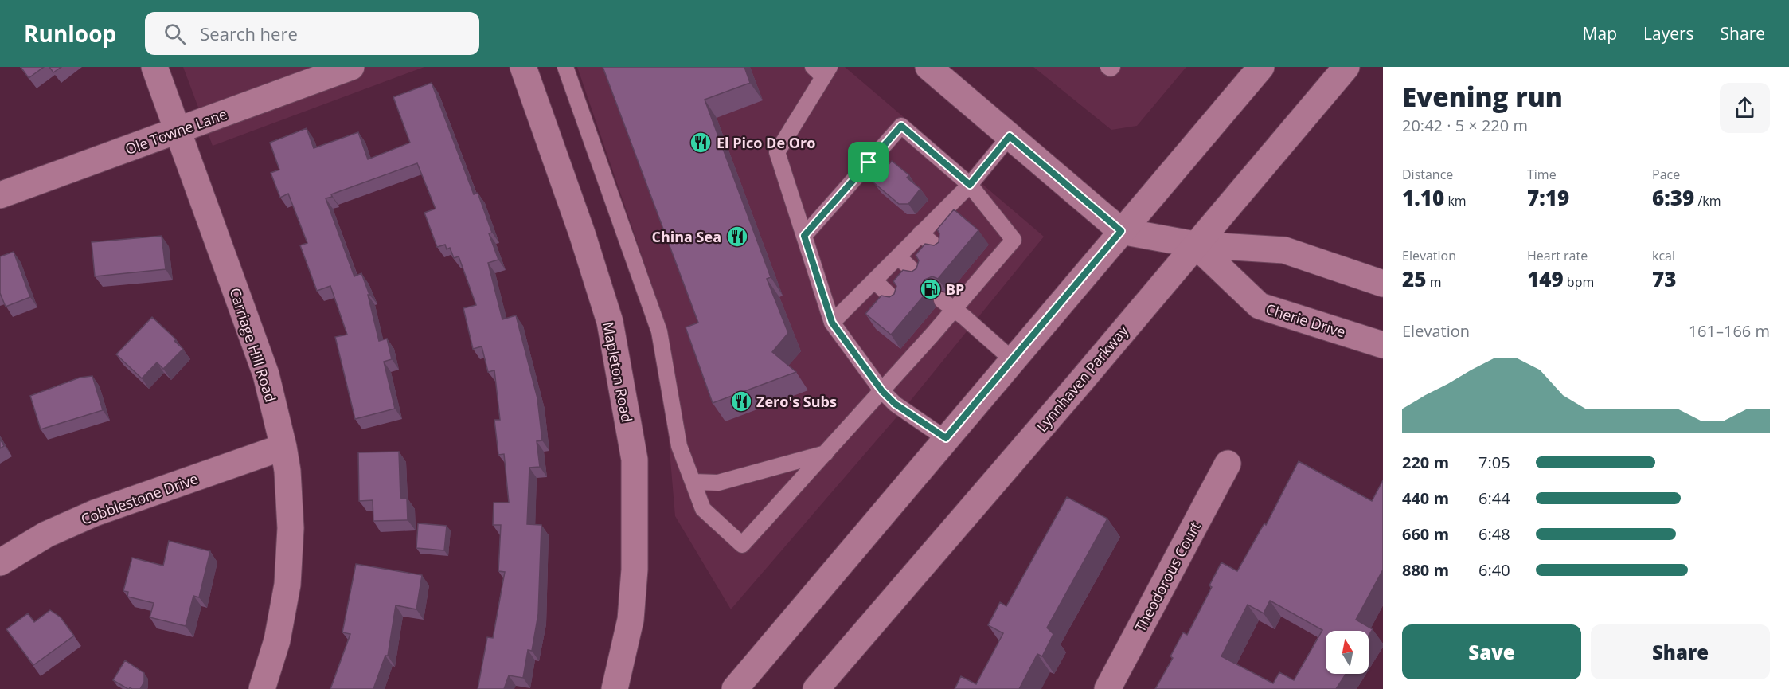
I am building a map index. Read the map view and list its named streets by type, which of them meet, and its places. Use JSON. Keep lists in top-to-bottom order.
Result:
{
  "streets": {
    "street": [
      "Ole Towne Lane",
      "Cherie Drive",
      "Carriage Hill Road",
      "Mapleton Road",
      "Lynnhaven Parkway",
      "Cobblestone Drive",
      "Theodorous Court"
    ]
  },
  "crossings": [
    ["Ole Towne Lane", "Carriage Hill Road"],
    ["Cherie Drive", "Lynnhaven Parkway"],
    ["Carriage Hill Road", "Cobblestone Drive"]
  ],
  "places": {
    "restaurant": ["El Pico De Oro", "China Sea", "Zero's Subs"],
    "fuel station": ["BP"]
  },
  "north": "top",
  "page": {
    "header": "Runloop",
    "search": "Search here",
    "nav": ["Map", "Layers", "Share"],
    "heading": ["Evening run", "20:42 · 5 × 220 m"],
    "stats": [
      ["Distance", "1.10 km"],
      ["Time", "7:19"],
      ["Pace", "6:39 /km"],
      ["Elevation", "25 m"],
      ["Heart rate", "149 bpm"],
      ["kcal", "73"]
    ],
    "chart": ["Elevation", "161–166 m"],
    "list": [
      {
        "name": "220 m",
        "note": "7:05"
      },
      {
        "name": "440 m",
        "note": "6:44"
      },
      {
        "name": "660 m",
        "note": "6:48"
      },
      {
        "name": "880 m",
        "note": "6:40"
      }
    ],
    "buttons": ["Save", "Share"]
  }
}
